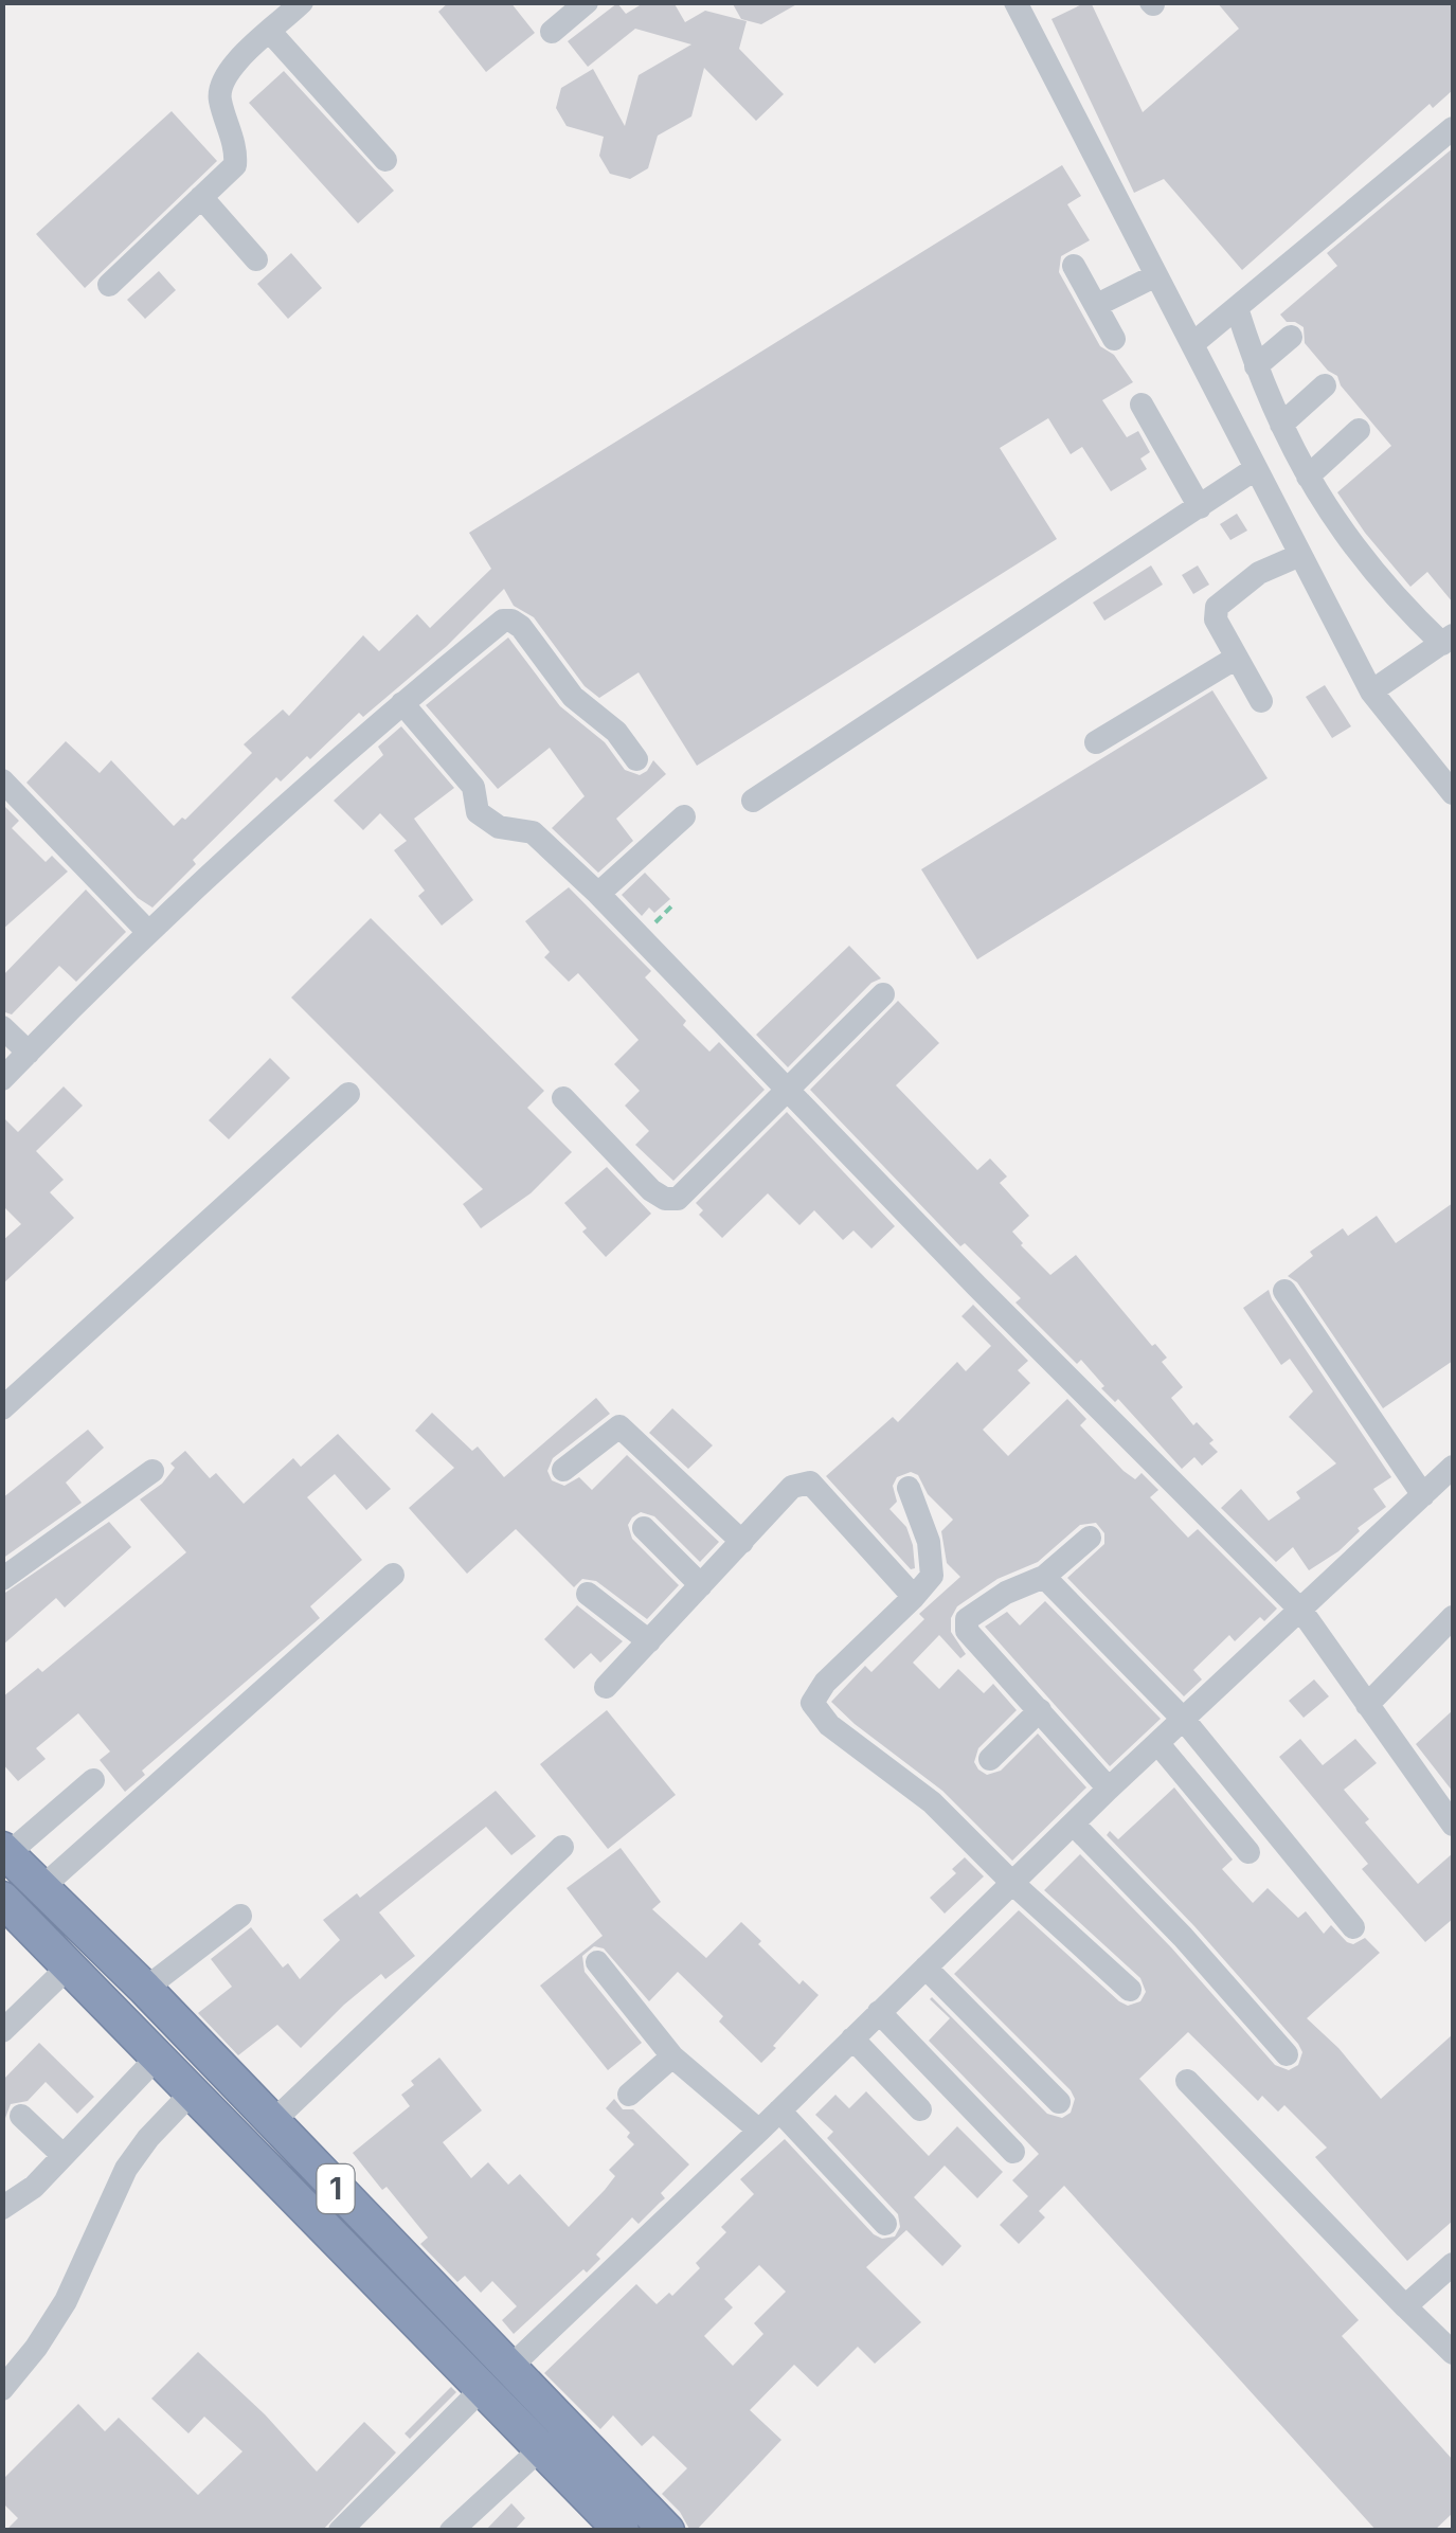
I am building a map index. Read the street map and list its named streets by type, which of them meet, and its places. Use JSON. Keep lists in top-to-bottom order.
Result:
{
  "streets": {
    "highway": ["1"]
  }
}
